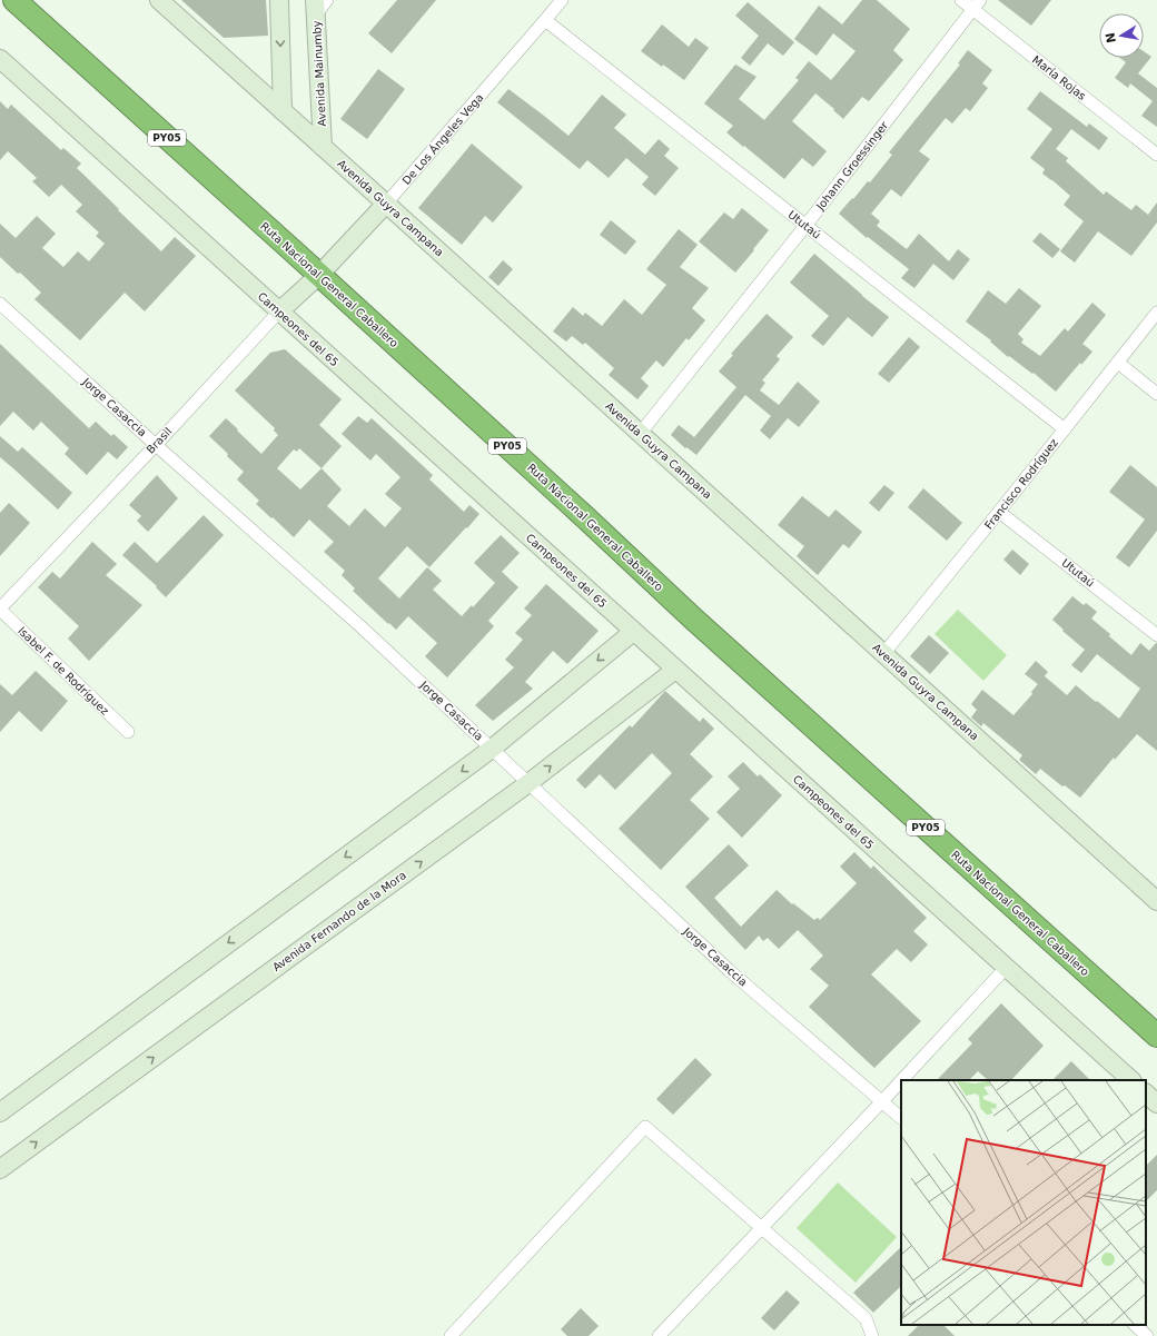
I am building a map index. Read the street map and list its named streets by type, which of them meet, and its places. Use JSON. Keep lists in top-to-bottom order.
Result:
{
  "streets": {
    "highway": ["PY05", "Ruta Nacional General Caballero"],
    "street": [
      "Avenida Mainumby",
      "María Rojas",
      "De Los Ángeles Vega",
      "Johann Groessinger",
      "Avenida Guyra Campana",
      "Ututaú",
      "Campeones del 65",
      "Jorge Casaccia",
      "Brasil",
      "Francisco Rodríguez",
      "Isabel F. de Rodríguez",
      "Avenida Fernando de la Mora"
    ]
  },
  "crossings": [
    ["Avenida Mainumby", "Avenida Guyra Campana"],
    ["María Rojas", "Johann Groessinger"],
    ["De Los Ángeles Vega", "Avenida Guyra Campana"],
    ["De Los Ángeles Vega", "Ututaú"],
    ["De Los Ángeles Vega", "Ruta Nacional General Caballero"],
    ["De Los Ángeles Vega", "Brasil"],
    ["Johann Groessinger", "Avenida Guyra Campana"],
    ["Johann Groessinger", "Ututaú"],
    ["Avenida Guyra Campana", "Francisco Rodríguez"],
    ["Ututaú", "Francisco Rodríguez"],
    ["Ruta Nacional General Caballero", "Brasil"],
    ["Campeones del 65", "Brasil"],
    ["Campeones del 65", "Avenida Fernando de la Mora"],
    ["Jorge Casaccia", "Brasil"],
    ["Jorge Casaccia", "Avenida Fernando de la Mora"],
    ["Brasil", "Isabel F. de Rodríguez"]
  ],
  "north": "left"
}
